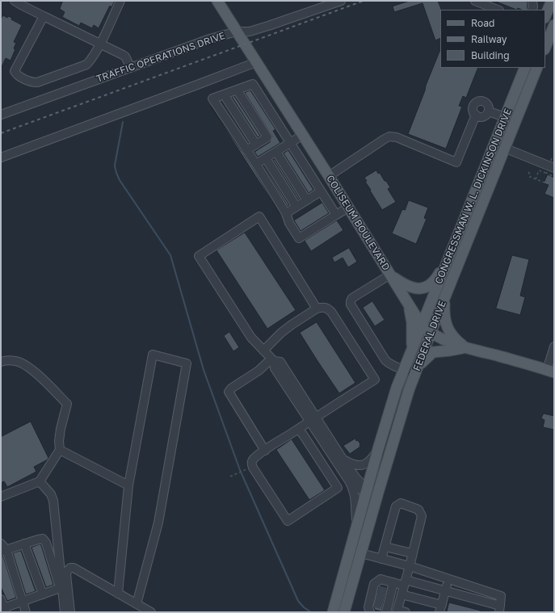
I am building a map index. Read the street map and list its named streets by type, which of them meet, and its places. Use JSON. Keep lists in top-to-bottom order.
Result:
{
  "streets": {
    "main road": ["CONGRESSMAN W. L. DICKINSON DRIVE", "COLISEUM BOULEVARD", "FEDERAL DRIVE"],
    "street": ["TRAFFIC OPERATIONS DRIVE"]
  },
  "crossings": [
    ["TRAFFIC OPERATIONS DRIVE", "COLISEUM BOULEVARD"],
    ["CONGRESSMAN W. L. DICKINSON DRIVE", "COLISEUM BOULEVARD"],
    ["CONGRESSMAN W. L. DICKINSON DRIVE", "FEDERAL DRIVE"],
    ["COLISEUM BOULEVARD", "FEDERAL DRIVE"]
  ],
  "legend": ["Road", "Railway", "Building"]
}
